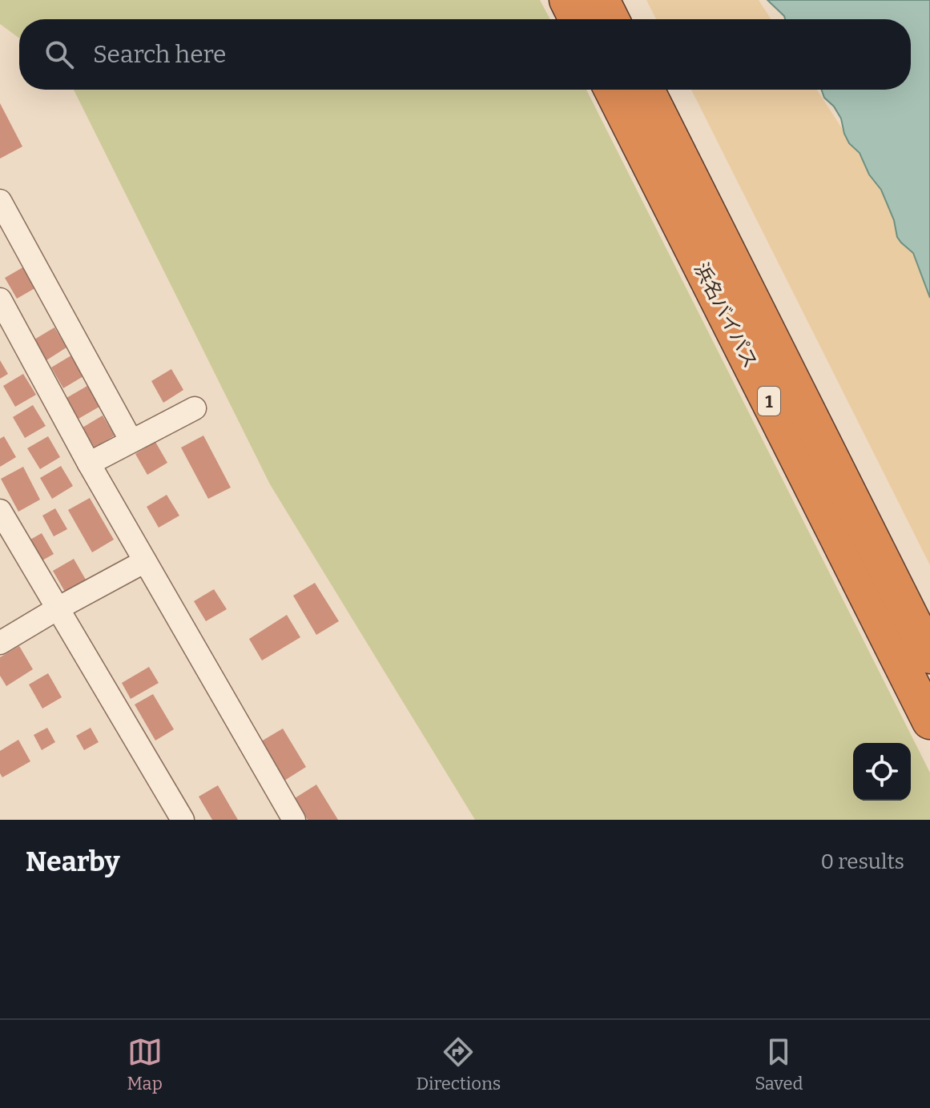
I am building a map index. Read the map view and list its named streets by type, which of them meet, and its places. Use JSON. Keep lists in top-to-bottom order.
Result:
{
  "streets": {
    "highway": ["浜名バイパス", "1"]
  },
  "page": {
    "search": "Search here",
    "heading": ["Nearby", "0 results"],
    "nav": ["Map", "Directions", "Saved"]
  }
}
